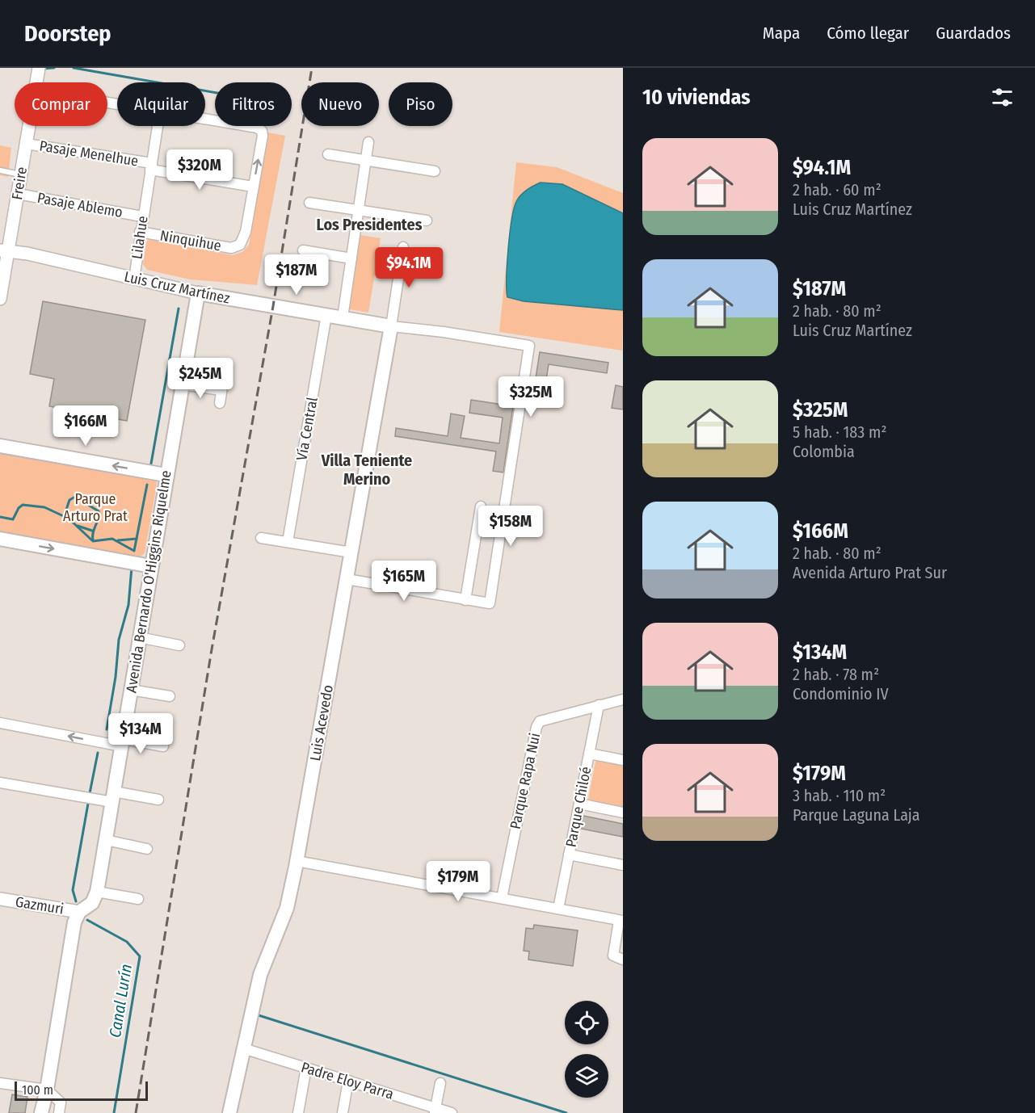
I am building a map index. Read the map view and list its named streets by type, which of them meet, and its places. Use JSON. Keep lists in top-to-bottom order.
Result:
{
  "streets": {
    "main road": ["Luis Cruz Martínez", "Avenida Bernardo O'Higgins Riquelme", "Luis Acevedo"],
    "street": [
      "Pasaje Menelhue",
      "Freire",
      "Pasaje Ablemo",
      "Lilahue",
      "Ninquihue",
      "Vía Central",
      "Parque Rapa Nui",
      "Parque Chiloé",
      "Gazmuri",
      "Padre Eloy Parra"
    ]
  },
  "crossings": [
    ["Pasaje Menelhue", "Freire"],
    ["Pasaje Menelhue", "Lilahue"],
    ["Pasaje Menelhue", "Ninquihue"],
    ["Freire", "Pasaje Ablemo"],
    ["Freire", "Luis Cruz Martínez"],
    ["Pasaje Ablemo", "Lilahue"],
    ["Lilahue", "Ninquihue"],
    ["Lilahue", "Luis Cruz Martínez"],
    ["Luis Cruz Martínez", "Vía Central"],
    ["Luis Cruz Martínez", "Avenida Bernardo O'Higgins Riquelme"],
    ["Luis Cruz Martínez", "Luis Acevedo"],
    ["Avenida Bernardo O'Higgins Riquelme", "Gazmuri"],
    ["Luis Acevedo", "Padre Eloy Parra"],
    ["Parque Rapa Nui", "Parque Chiloé"]
  ],
  "districts": ["Los Presidentes", "Villa Teniente Merino"],
  "water": ["Canal Lurín"],
  "parks": ["Parque Arturo Prat"],
  "scale_bar": "100 m",
  "page": {
    "header": "Doorstep",
    "nav": ["Mapa", "Cómo llegar", "Guardados"],
    "heading": "10 viviendas",
    "chip": [
      "Comprar",
      "Alquilar",
      "Filtros",
      "Nuevo",
      "Piso"
    ],
    "list": [
      {
        "name": "$94.1M",
        "note": "2 hab. · 60 m² · Luis Cruz Martínez"
      },
      {
        "name": "$187M",
        "note": "2 hab. · 80 m² · Luis Cruz Martínez"
      },
      {
        "name": "$325M",
        "note": "5 hab. · 183 m² · Colombia"
      },
      {
        "name": "$166M",
        "note": "2 hab. · 80 m² · Avenida Arturo Prat Sur"
      },
      {
        "name": "$134M",
        "note": "2 hab. · 78 m² · Condominio IV"
      },
      {
        "name": "$179M",
        "note": "3 hab. · 110 m² · Parque Laguna Laja"
      }
    ],
    "price": [
      "$320M",
      "$94.1M",
      "$187M",
      "$245M",
      "$325M",
      "$166M",
      "$158M",
      "$165M",
      "$134M",
      "$179M"
    ],
    "scale": "100 m"
  }
}
